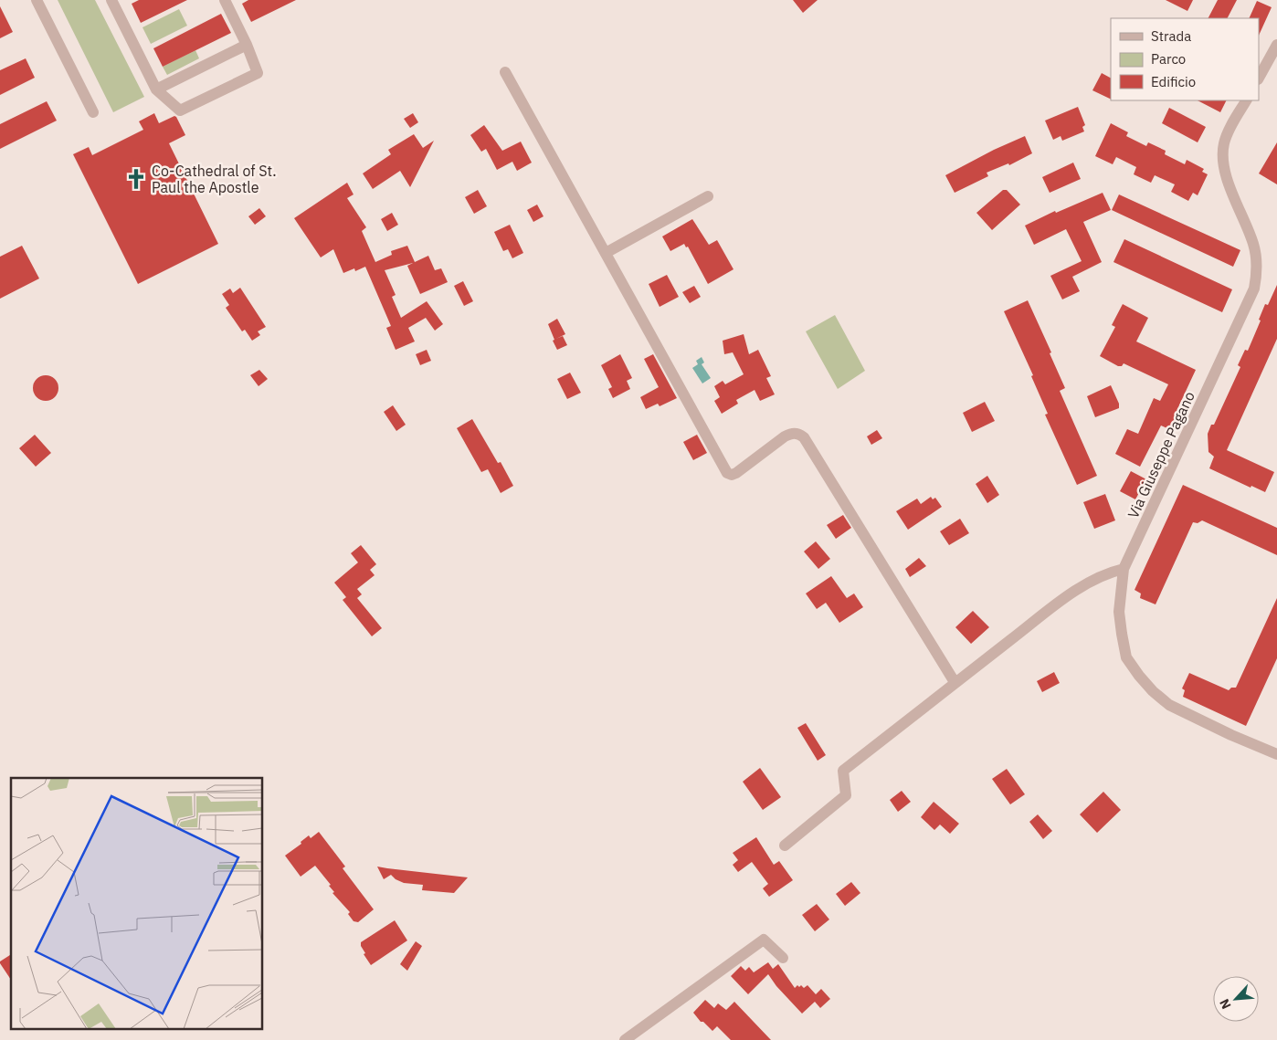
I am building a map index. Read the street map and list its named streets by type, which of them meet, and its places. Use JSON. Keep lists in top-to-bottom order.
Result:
{
  "streets": {
    "street": ["Via Giuseppe Pagano"]
  },
  "places": {
    "church": ["Co-Cathedral of St. Paul the Apostle"]
  },
  "legend": ["Strada", "Parco", "Edificio"],
  "north": "bottom left"
}
